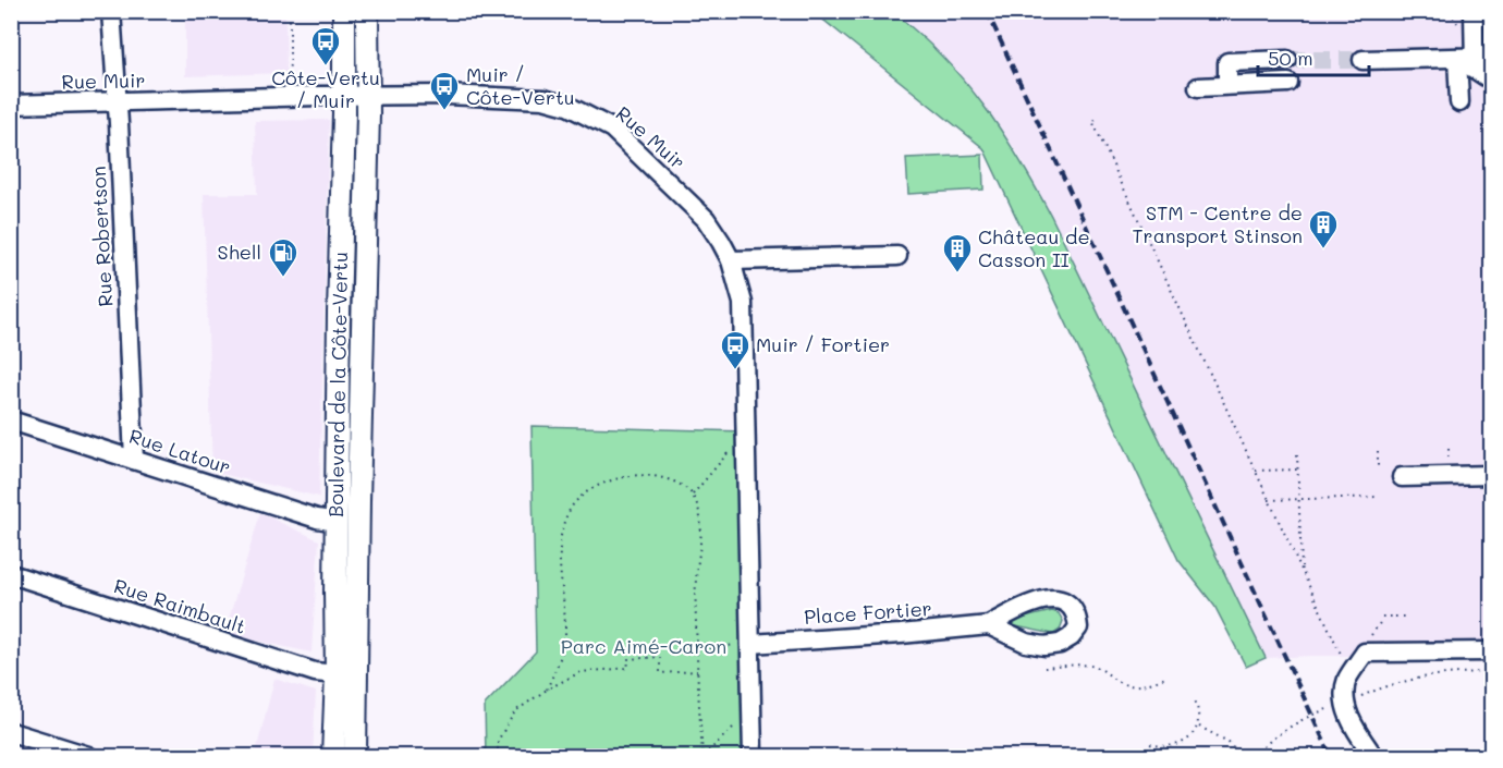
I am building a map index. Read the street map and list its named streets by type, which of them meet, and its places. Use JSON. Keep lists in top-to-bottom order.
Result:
{
  "streets": {
    "main road": ["Boulevard de la Côte-Vertu"],
    "street": [
      "Rue Muir",
      "Rue Robertson",
      "Rue Latour",
      "Rue Raimbault",
      "Place Fortier"
    ]
  },
  "crossings": [
    ["Rue Muir", "Rue Robertson"],
    ["Rue Muir", "Boulevard de la Côte-Vertu"],
    ["Rue Muir", "Place Fortier"],
    ["Rue Robertson", "Rue Latour"],
    ["Boulevard de la Côte-Vertu", "Rue Latour"],
    ["Boulevard de la Côte-Vertu", "Rue Raimbault"]
  ],
  "parks": ["Parc Aimé-Caron"],
  "places": {
    "bus stop": ["Côte-Vertu / Muir", "Muir / Côte-Vertu", "Muir / Fortier"],
    "building": ["STM - Centre de Transport Stinson", "Château de Casson II"],
    "fuel station": ["Shell"]
  },
  "scale_bar": "50 m"
}
